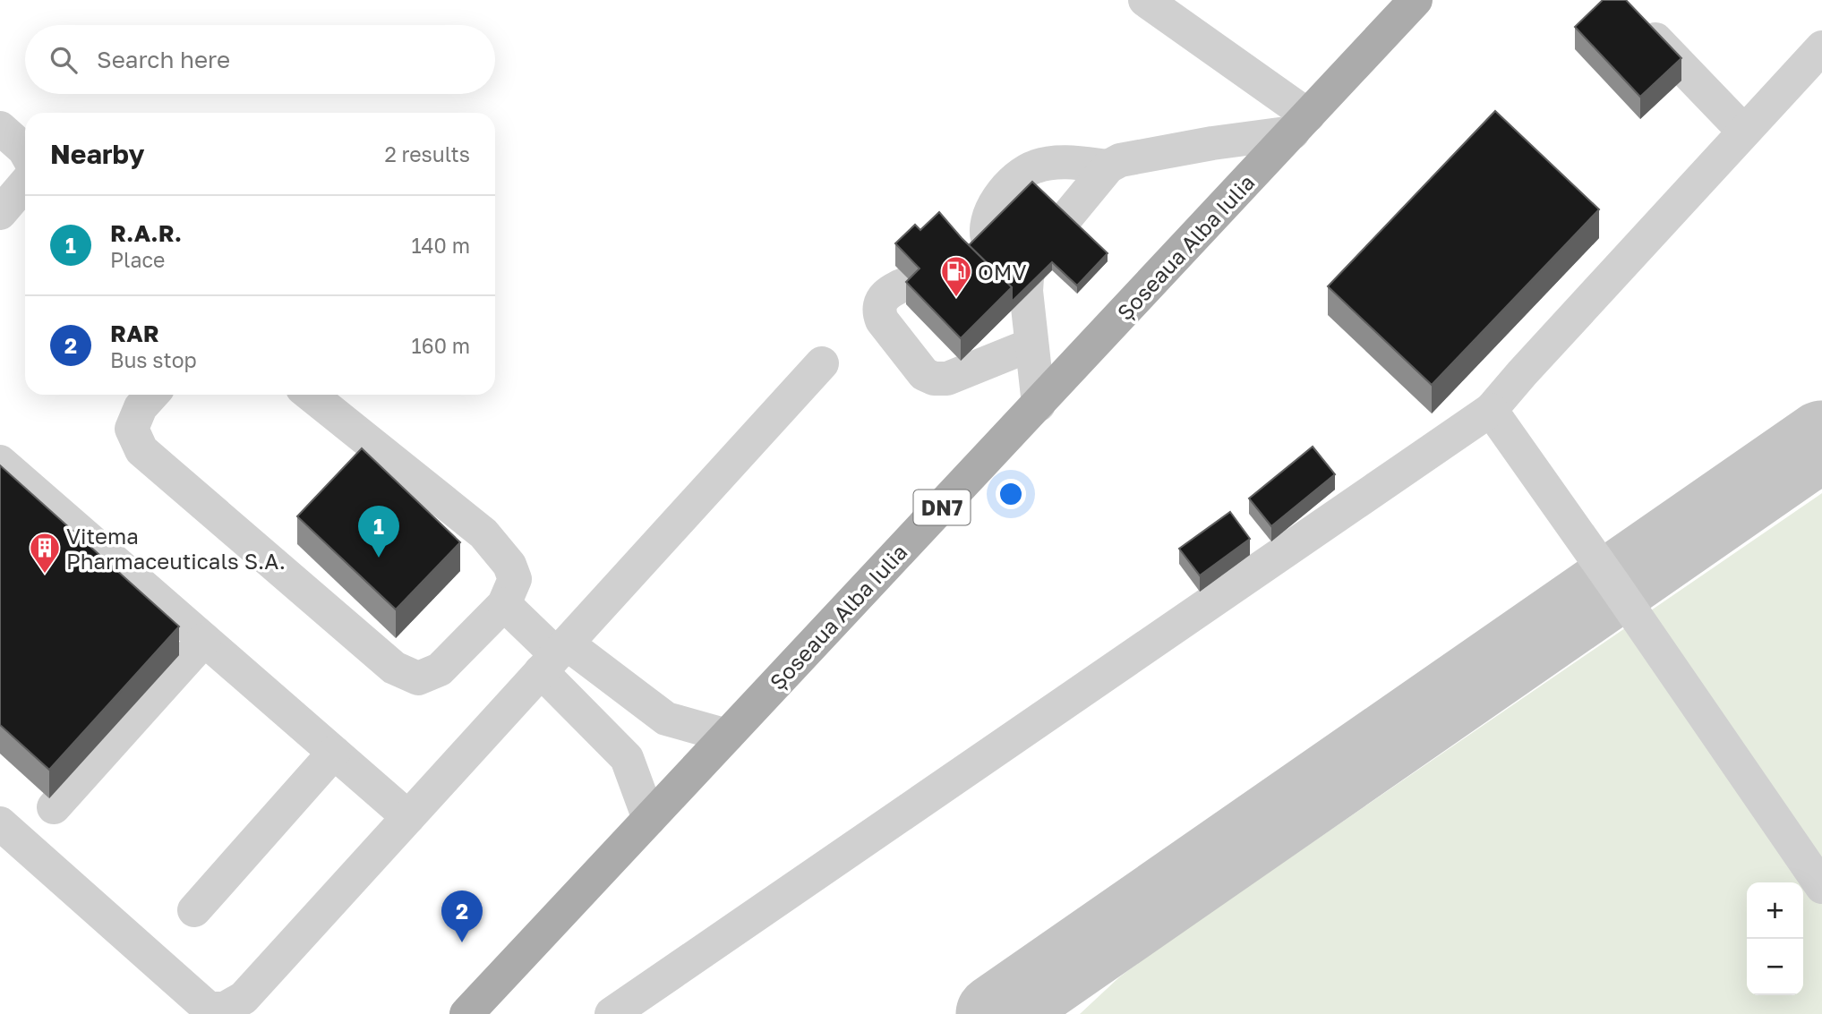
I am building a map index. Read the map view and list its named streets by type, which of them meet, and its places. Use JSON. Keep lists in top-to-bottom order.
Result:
{
  "streets": {
    "main road": ["Șoseaua Alba Iulia", "DN7"]
  },
  "places": {
    "fuel station": ["OMV"],
    "building": ["Vitema Pharmaceuticals S.A."]
  },
  "page": {
    "search": "Search here",
    "heading": ["Nearby", "2 results"],
    "list": [
      {
        "mark": "1",
        "name": "R.A.R.",
        "note": "Place",
        "value": "140 m"
      },
      {
        "mark": "2",
        "name": "RAR",
        "note": "Bus stop",
        "value": "160 m"
      }
    ],
    "pins": ["1", "2"],
    "map_buttons": ["+", "−"]
  }
}
